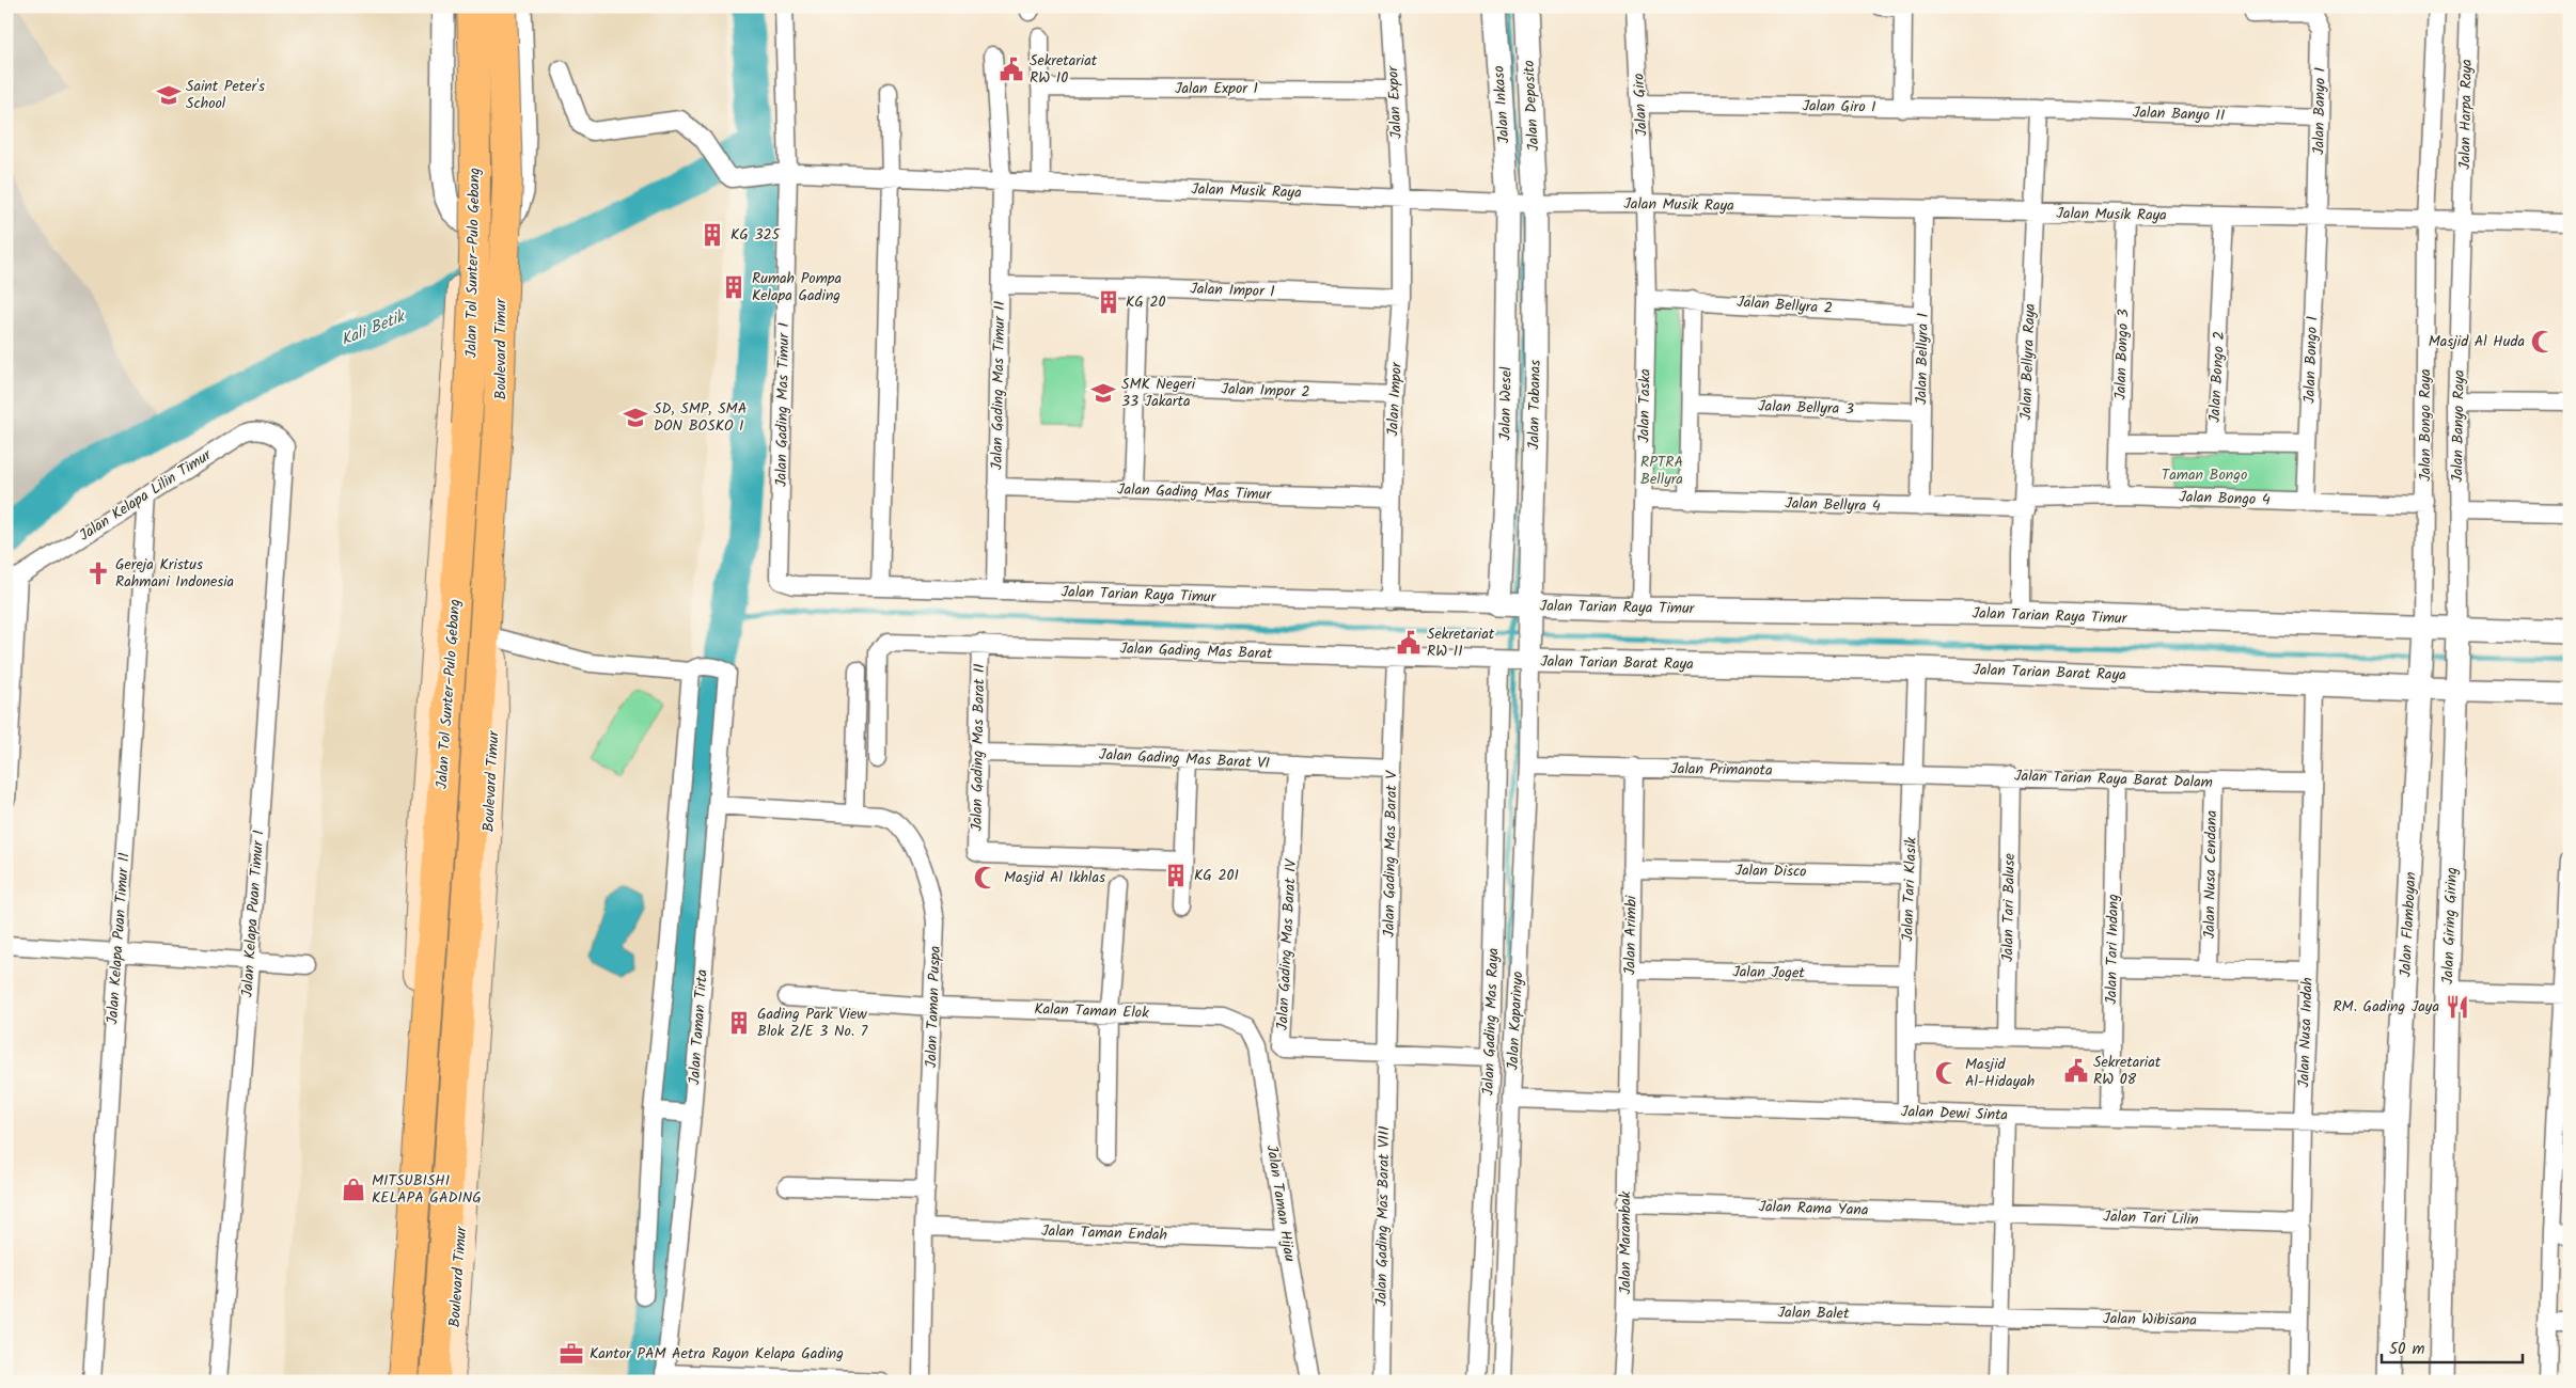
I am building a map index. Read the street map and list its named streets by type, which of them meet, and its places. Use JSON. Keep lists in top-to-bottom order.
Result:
{
  "streets": {
    "highway": ["Jalan Tol Sunter–Pulo Gebang"],
    "main road": ["Boulevard Timur"],
    "street": [
      "Jalan Expor 1",
      "Jalan Expor",
      "Jalan Inkaso",
      "Jalan Giro",
      "Jalan Deposito",
      "Jalan Giro I",
      "Jalan Banyo I",
      "Jalan Banyo II",
      "Jalan Harpa Raya",
      "Jalan Musik Raya",
      "Jalan Impor 1",
      "Jalan Bellyra 2",
      "Jalan Bongo 3",
      "Jalan Bellyra 1",
      "Jalan Bongo 1",
      "Jalan Bellyra Raya",
      "Jalan Bongo 2",
      "Jalan Gading Mas Timur II",
      "Jalan Impor 2",
      "Jalan Impor",
      "Jalan Wesel",
      "Jalan Gading Mas Timur I",
      "Jalan Tabanas",
      "Jalan Taska",
      "Jalan Bellyra 3",
      "Jalan Bongo Raya",
      "Jalan Banyo Raya",
      "Jalan Gading Mas Timur",
      "Jalan Kelapa Lilin Timur",
      "Jalan Bongo 4",
      "Jalan Bellyra 4",
      "Jalan Tarian Raya Timur",
      "Jalan Gading Mas Barat",
      "Jalan Tarian Barat Raya",
      "Jalan Gading Mas Barat II",
      "Jalan Gading Mas Barat VI",
      "Jalan Primanota",
      "Jalan Tarian Raya Barat Dalam",
      "Jalan Gading Mas Barat V",
      "Jalan Disco",
      "Jalan Nusa Cendana",
      "Jalan Tari Klasik",
      "Jalan Tari Baluse",
      "Jalan Kelapa Puan Timur I",
      "Jalan Flamboyan",
      "Jalan Giring Giring",
      "Jalan Arimbi",
      "Jalan Kelapa Puan Timur II",
      "Jalan Gading Mas Barat IV",
      "Jalan Tari Indang",
      "Jalan Joget",
      "Jalan Taman Puspa",
      "Kalan Taman Elok",
      "Jalan Kaparinyo",
      "Jalan Gading Mas Raya",
      "Jalan Taman Tirta",
      "Jalan Nusa Indah",
      "Jalan Dewi Sinta",
      "Jalan Taman Hijau",
      "Jalan Rama Yana",
      "Jalan Gading Mas Barat VIII",
      "Jalan Tari Lilin",
      "Jalan Taman Endah",
      "Jalan Marambak",
      "Jalan Balet",
      "Jalan Wibisana"
    ]
  },
  "crossings": [
    ["Jalan Expor 1", "Jalan Expor"],
    ["Jalan Expor", "Jalan Musik Raya"],
    ["Jalan Expor", "Jalan Impor"],
    ["Jalan Inkaso", "Jalan Deposito"],
    ["Jalan Inkaso", "Jalan Musik Raya"],
    ["Jalan Inkaso", "Jalan Wesel"],
    ["Jalan Inkaso", "Jalan Tabanas"],
    ["Jalan Giro", "Jalan Giro I"],
    ["Jalan Giro", "Jalan Musik Raya"],
    ["Jalan Giro", "Jalan Taska"],
    ["Jalan Deposito", "Jalan Musik Raya"],
    ["Jalan Deposito", "Jalan Wesel"],
    ["Jalan Deposito", "Jalan Tabanas"],
    ["Jalan Giro I", "Jalan Banyo II"],
    ["Jalan Giro I", "Jalan Bellyra Raya"],
    ["Jalan Banyo I", "Jalan Banyo II"],
    ["Jalan Banyo I", "Jalan Musik Raya"],
    ["Jalan Banyo I", "Jalan Bongo 1"],
    ["Jalan Banyo II", "Jalan Bellyra Raya"],
    ["Jalan Harpa Raya", "Jalan Musik Raya"],
    ["Jalan Harpa Raya", "Jalan Banyo Raya"],
    ["Jalan Musik Raya", "Jalan Bongo 3"],
    ["Jalan Musik Raya", "Jalan Bellyra 1"],
    ["Jalan Musik Raya", "Jalan Bongo 1"],
    ["Jalan Musik Raya", "Jalan Bellyra Raya"],
    ["Jalan Musik Raya", "Jalan Bongo 2"],
    ["Jalan Musik Raya", "Jalan Gading Mas Timur II"],
    ["Jalan Musik Raya", "Jalan Impor"],
    ["Jalan Musik Raya", "Jalan Wesel"],
    ["Jalan Musik Raya", "Jalan Gading Mas Timur I"],
    ["Jalan Musik Raya", "Jalan Tabanas"],
    ["Jalan Musik Raya", "Jalan Taska"],
    ["Jalan Musik Raya", "Jalan Bongo Raya"],
    ["Jalan Musik Raya", "Jalan Banyo Raya"],
    ["Jalan Tol Sunter–Pulo Gebang", "Boulevard Timur"],
    ["Jalan Impor 1", "Jalan Gading Mas Timur II"],
    ["Jalan Impor 1", "Jalan Impor"],
    ["Jalan Bellyra 2", "Jalan Bellyra 1"],
    ["Jalan Bellyra 2", "Jalan Taska"],
    ["Jalan Bongo 3", "Jalan Bongo 2"],
    ["Jalan Bongo 3", "Jalan Bongo 4"],
    ["Jalan Bellyra 1", "Jalan Bellyra 3"],
    ["Jalan Bellyra 1", "Jalan Bellyra 4"],
    ["Jalan Bongo 1", "Jalan Bongo 4"],
    ["Jalan Bellyra Raya", "Jalan Bongo 4"],
    ["Jalan Bellyra Raya", "Jalan Bellyra 4"],
    ["Jalan Bellyra Raya", "Jalan Tarian Raya Timur"],
    ["Jalan Gading Mas Timur II", "Jalan Gading Mas Timur"],
    ["Jalan Gading Mas Timur II", "Jalan Tarian Raya Timur"],
    ["Jalan Impor 2", "Jalan Impor"],
    ["Jalan Impor", "Jalan Gading Mas Timur"],
    ["Jalan Impor", "Jalan Tarian Raya Timur"],
    ["Jalan Wesel", "Jalan Tabanas"],
    ["Jalan Wesel", "Jalan Tarian Raya Timur"],
    ["Jalan Gading Mas Timur I", "Jalan Tarian Raya Timur"],
    ["Jalan Tabanas", "Jalan Tarian Raya Timur"],
    ["Jalan Taska", "Jalan Bellyra 4"],
    ["Jalan Taska", "Jalan Tarian Raya Timur"],
    ["Jalan Bongo Raya", "Jalan Bongo 4"],
    ["Jalan Bongo Raya", "Jalan Tarian Raya Timur"],
    ["Jalan Bongo Raya", "Jalan Flamboyan"],
    ["Jalan Banyo Raya", "Jalan Tarian Raya Timur"],
    ["Jalan Banyo Raya", "Jalan Giring Giring"],
    ["Jalan Kelapa Lilin Timur", "Jalan Kelapa Puan Timur I"],
    ["Jalan Kelapa Lilin Timur", "Jalan Kelapa Puan Timur II"],
    ["Jalan Bongo 4", "Jalan Bellyra 4"],
    ["Jalan Tarian Raya Timur", "Jalan Flamboyan"],
    ["Jalan Tarian Raya Timur", "Jalan Giring Giring"],
    ["Jalan Gading Mas Barat", "Jalan Tarian Barat Raya"],
    ["Jalan Gading Mas Barat", "Jalan Gading Mas Barat II"],
    ["Jalan Gading Mas Barat", "Jalan Gading Mas Barat V"],
    ["Jalan Gading Mas Barat", "Jalan Kaparinyo"],
    ["Jalan Gading Mas Barat", "Jalan Gading Mas Raya"],
    ["Jalan Tarian Barat Raya", "Jalan Tari Klasik"],
    ["Jalan Tarian Barat Raya", "Jalan Flamboyan"],
    ["Jalan Tarian Barat Raya", "Jalan Giring Giring"],
    ["Jalan Tarian Barat Raya", "Jalan Kaparinyo"],
    ["Jalan Tarian Barat Raya", "Jalan Nusa Indah"],
    ["Jalan Gading Mas Barat II", "Jalan Gading Mas Barat VI"],
    ["Jalan Gading Mas Barat VI", "Jalan Gading Mas Barat V"],
    ["Jalan Gading Mas Barat VI", "Jalan Gading Mas Barat IV"],
    ["Jalan Primanota", "Jalan Tarian Raya Barat Dalam"],
    ["Jalan Primanota", "Jalan Tari Klasik"],
    ["Jalan Primanota", "Jalan Arimbi"],
    ["Jalan Primanota", "Jalan Kaparinyo"],
    ["Jalan Tarian Raya Barat Dalam", "Jalan Nusa Cendana"],
    ["Jalan Tarian Raya Barat Dalam", "Jalan Tari Klasik"],
    ["Jalan Tarian Raya Barat Dalam", "Jalan Tari Baluse"],
    ["Jalan Tarian Raya Barat Dalam", "Jalan Tari Indang"],
    ["Jalan Tarian Raya Barat Dalam", "Jalan Nusa Indah"],
    ["Jalan Gading Mas Barat V", "Jalan Gading Mas Barat IV"],
    ["Jalan Gading Mas Barat V", "Jalan Gading Mas Barat VIII"],
    ["Jalan Disco", "Jalan Tari Klasik"],
    ["Jalan Disco", "Jalan Arimbi"],
    ["Jalan Tari Klasik", "Jalan Joget"],
    ["Jalan Tari Klasik", "Jalan Dewi Sinta"],
    ["Jalan Flamboyan", "Jalan Dewi Sinta"],
    ["Jalan Arimbi", "Jalan Joget"],
    ["Jalan Arimbi", "Jalan Dewi Sinta"],
    ["Jalan Arimbi", "Jalan Marambak"],
    ["Jalan Gading Mas Barat IV", "Jalan Gading Mas Raya"],
    ["Jalan Gading Mas Barat IV", "Jalan Gading Mas Barat VIII"],
    ["Jalan Tari Indang", "Jalan Dewi Sinta"],
    ["Jalan Taman Puspa", "Kalan Taman Elok"],
    ["Jalan Taman Puspa", "Jalan Taman Tirta"],
    ["Jalan Taman Puspa", "Jalan Taman Endah"],
    ["Kalan Taman Elok", "Jalan Taman Hijau"],
    ["Jalan Kaparinyo", "Jalan Dewi Sinta"],
    ["Jalan Nusa Indah", "Jalan Dewi Sinta"],
    ["Jalan Nusa Indah", "Jalan Tari Lilin"],
    ["Jalan Nusa Indah", "Jalan Wibisana"],
    ["Jalan Dewi Sinta", "Jalan Marambak"],
    ["Jalan Taman Hijau", "Jalan Taman Endah"],
    ["Jalan Rama Yana", "Jalan Tari Lilin"],
    ["Jalan Rama Yana", "Jalan Marambak"],
    ["Jalan Marambak", "Jalan Balet"],
    ["Jalan Balet", "Jalan Wibisana"]
  ],
  "water": ["Kali Betik"],
  "parks": ["RPTRA Bellyra", "Taman Bongo"],
  "places": {
    "public building": ["Sekretariat RW 10", "Sekretariat RW 11", "Sekretariat RW 08"],
    "school or university": ["Saint Peter's School", "SMK Negeri 33 Jakarta", "SD, SMP, SMA DON BOSKO I"],
    "building": [
      "KG 325",
      "Rumah Pompa Kelapa Gading",
      "KG 20",
      "KG 201",
      "Gading Park View Blok Z/E 3 No. 7"
    ],
    "mosque": ["Masjid Al Huda", "Masjid Al Ikhlas", "Masjid Al-Hidayah"],
    "church": ["Gereja Kristus Rahmani Indonesia"],
    "restaurant": ["RM. Gading Jaya"],
    "shop": ["MITSUBISHI KELAPA GADING"],
    "office": ["Kantor PAM Aetra Rayon Kelapa Gading"]
  },
  "scale_bar": "50 m"
}
